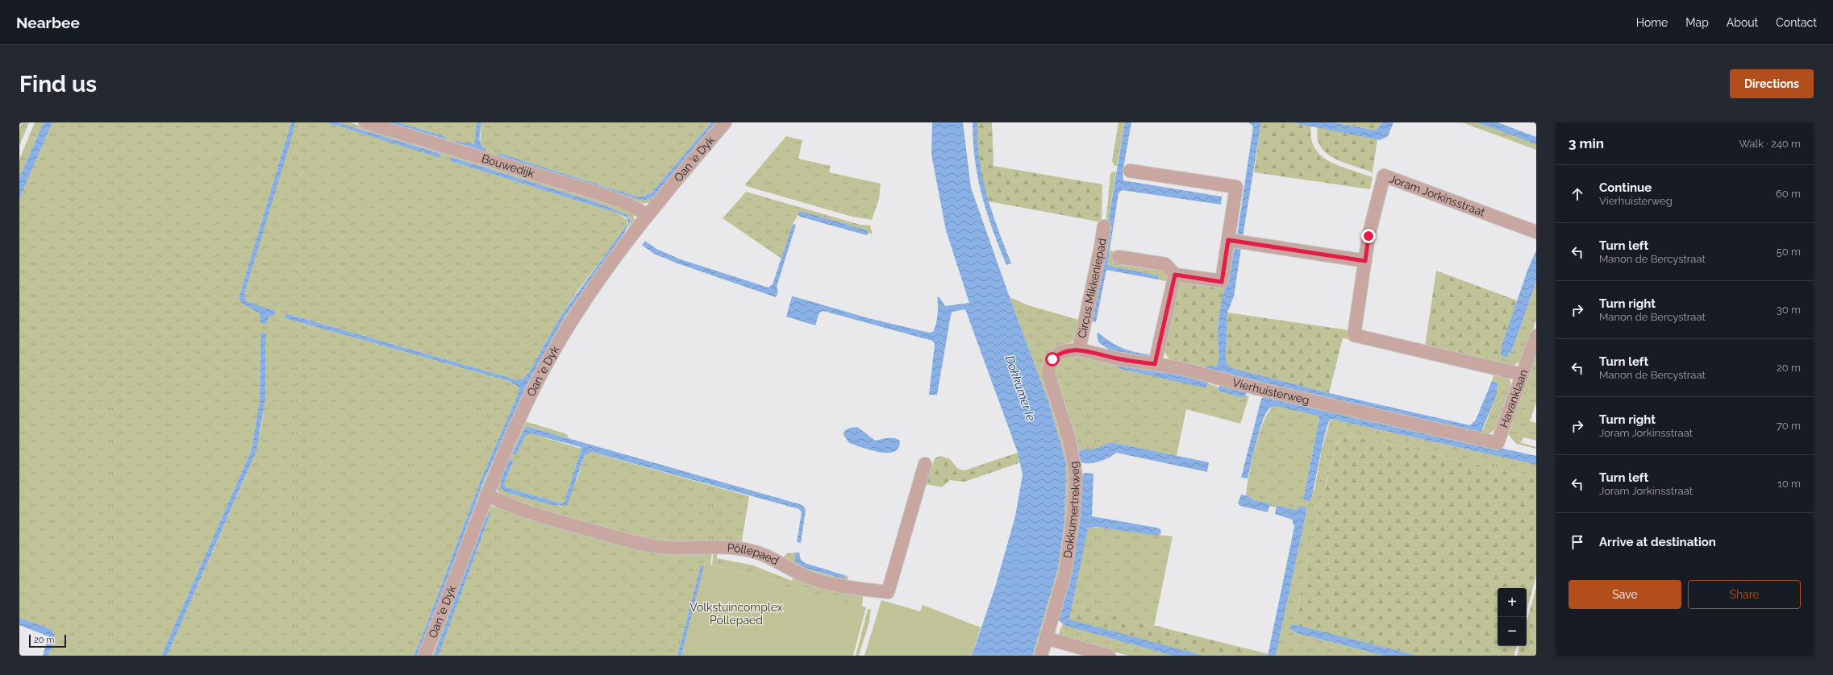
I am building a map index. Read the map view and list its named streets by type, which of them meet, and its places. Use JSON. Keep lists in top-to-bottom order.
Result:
{
  "streets": {
    "street": [
      "Oan 'e Dyk",
      "Bouwedijk",
      "Joram Jorkinsstraat",
      "Circus Mikkeniepad",
      "Vierhuisterweg",
      "Havanklaan",
      "Dokkumertrekweg",
      "Pôllepaed"
    ]
  },
  "crossings": [
    ["Oan 'e Dyk", "Bouwedijk"],
    ["Oan 'e Dyk", "Pôllepaed"],
    ["Joram Jorkinsstraat", "Havanklaan"],
    ["Circus Mikkeniepad", "Vierhuisterweg"],
    ["Vierhuisterweg", "Havanklaan"],
    ["Vierhuisterweg", "Dokkumertrekweg"]
  ],
  "water": ["Dokkumer Ie"],
  "parks": ["Volkstuincomplex Pôllepaed"],
  "scale_bar": "20 m",
  "page": {
    "header": "Nearbee",
    "nav": [
      "Home",
      "Map",
      "About",
      "Contact"
    ],
    "buttons": [
      "Directions",
      ["Save", "Share"]
    ],
    "title": "Find us",
    "heading": ["3 min", "Walk · 240 m"],
    "list": [
      ["Continue", "Vierhuisterweg", "60 m"],
      ["Turn left", "Manon de Bercystraat", "50 m"],
      ["Turn right", "Manon de Bercystraat", "30 m"],
      ["Turn left", "Manon de Bercystraat", "20 m"],
      ["Turn right", "Joram Jorkinsstraat", "70 m"],
      ["Turn left", "Joram Jorkinsstraat", "10 m"],
      "Arrive at destination"
    ],
    "map_buttons": ["+", "−"],
    "scale": "20 m"
  }
}
